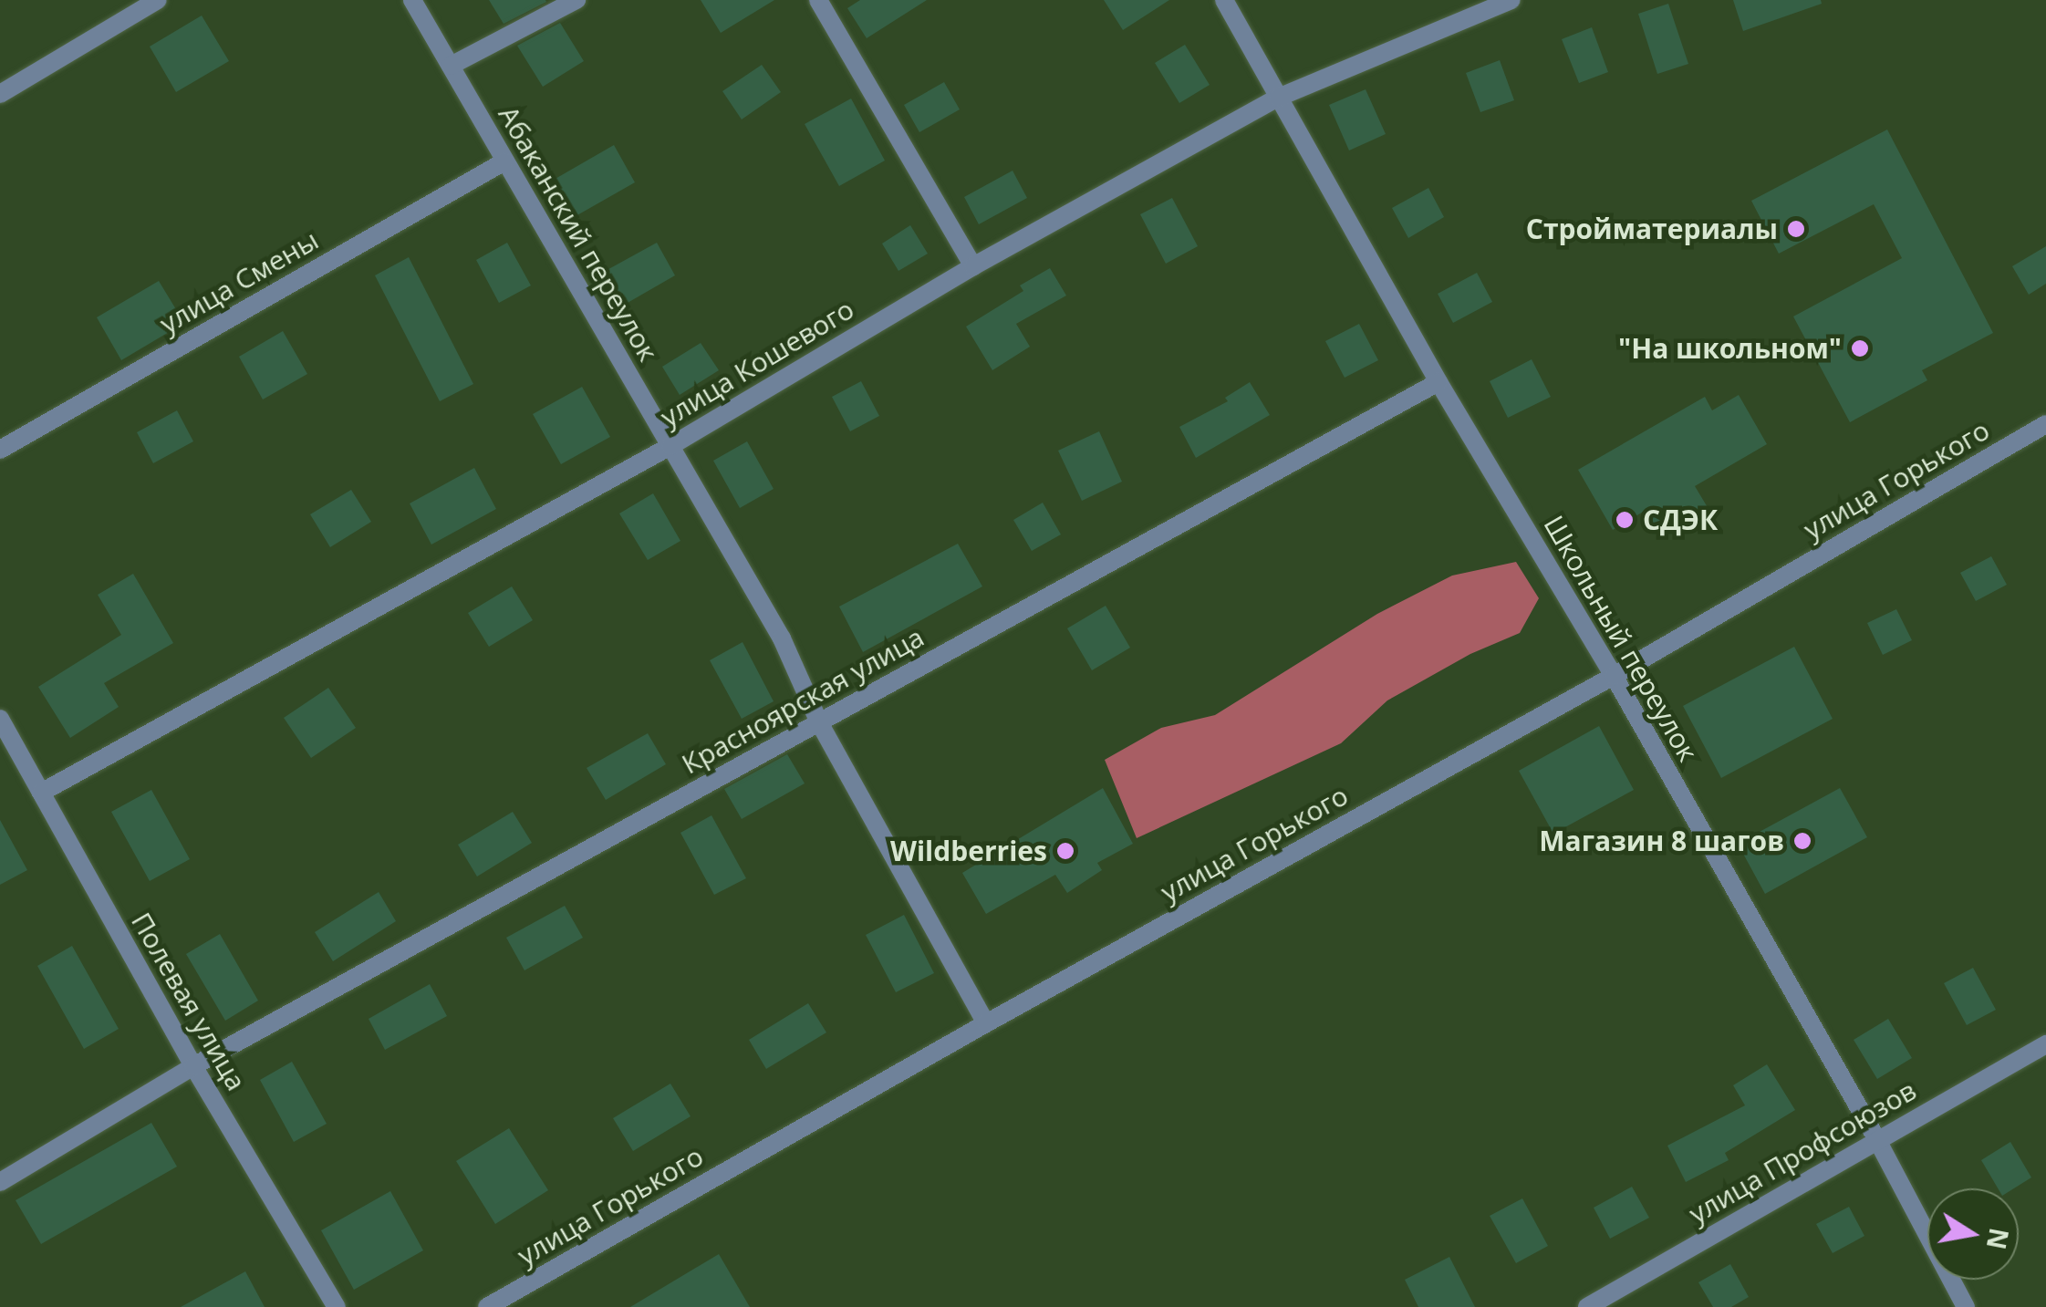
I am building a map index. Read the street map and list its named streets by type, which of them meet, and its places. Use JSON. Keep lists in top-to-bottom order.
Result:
{
  "streets": {
    "street": [
      "Абаканский переулок",
      "улица Смены",
      "улица Кошевого",
      "улица Горького",
      "Школьный переулок",
      "Красноярская улица",
      "Полевая улица",
      "улица Профсоюзов"
    ]
  },
  "crossings": [
    ["Абаканский переулок", "улица Смены"],
    ["Абаканский переулок", "улица Кошевого"],
    ["Абаканский переулок", "улица Горького"],
    ["Абаканский переулок", "Красноярская улица"],
    ["улица Кошевого", "Школьный переулок"],
    ["улица Кошевого", "Полевая улица"],
    ["улица Горького", "Школьный переулок"],
    ["Школьный переулок", "Красноярская улица"],
    ["Школьный переулок", "улица Профсоюзов"],
    ["Красноярская улица", "Полевая улица"]
  ],
  "places": [
    "Стройматериалы",
    "\"На школьном\"",
    "СДЭК",
    "Магазин 8 шагов",
    "Wildberries"
  ],
  "north": "right"
}
